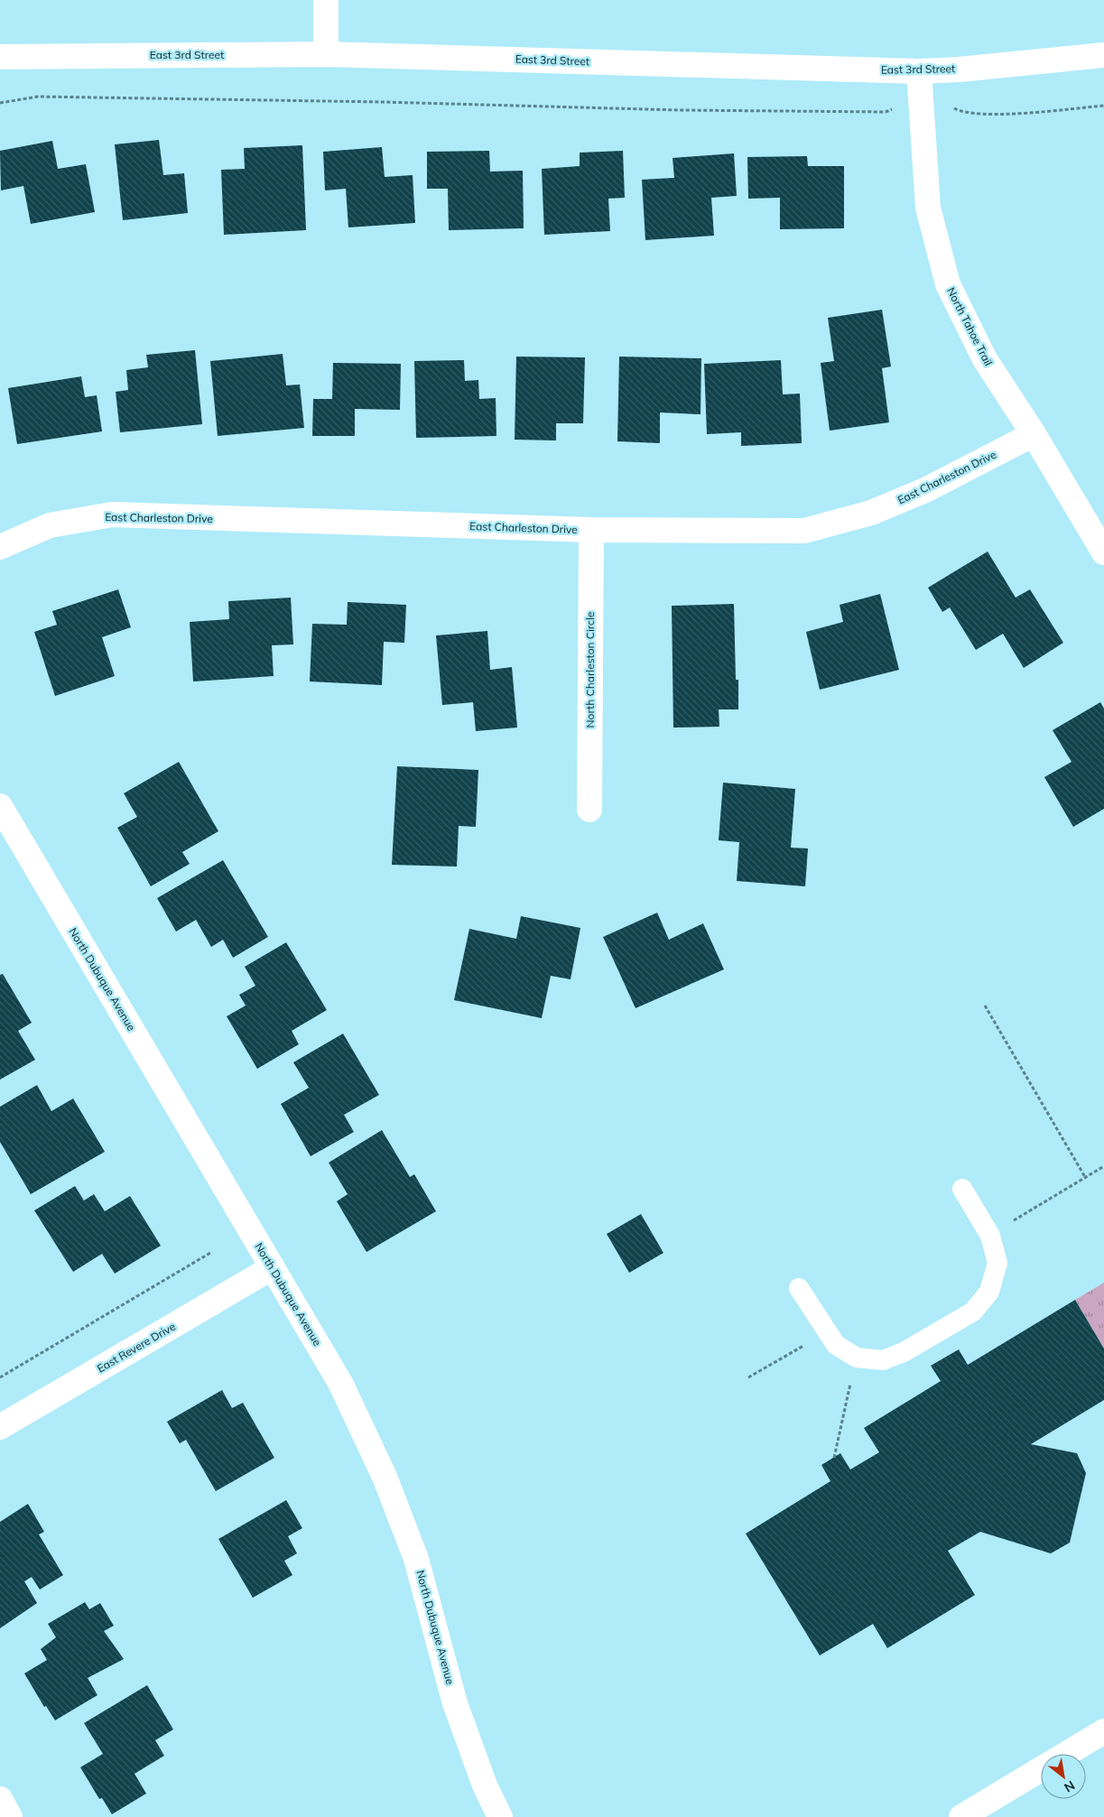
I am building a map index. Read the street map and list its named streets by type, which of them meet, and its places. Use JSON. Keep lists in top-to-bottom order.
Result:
{
  "streets": {
    "street": [
      "East 3rd Street",
      "North Tahoe Trail",
      "East Charleston Drive",
      "North Charleston Circle",
      "North Dubuque Avenue",
      "East Revere Drive"
    ]
  },
  "crossings": [
    ["East 3rd Street", "North Tahoe Trail"],
    ["North Tahoe Trail", "East Charleston Drive"],
    ["East Charleston Drive", "North Charleston Circle"],
    ["North Dubuque Avenue", "East Revere Drive"]
  ],
  "north": "bottom right"
}
